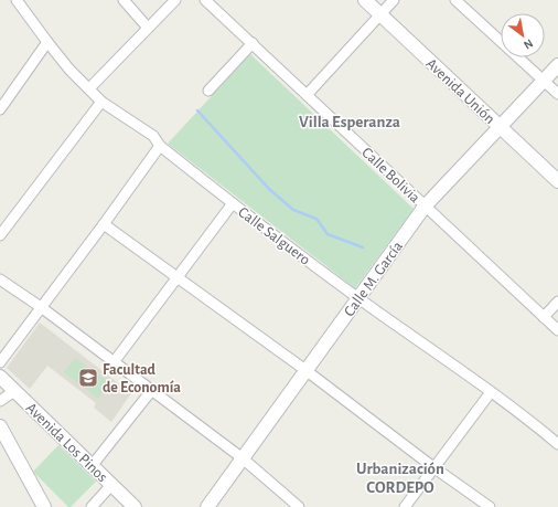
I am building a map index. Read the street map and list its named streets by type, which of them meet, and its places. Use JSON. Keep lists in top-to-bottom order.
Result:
{
  "streets": {
    "street": [
      "Avenida Unión",
      "Calle Bolivia",
      "Calle Salguero",
      "Calle M. García",
      "Avenida Los Pinos"
    ]
  },
  "crossings": [
    ["Avenida Unión", "Calle M. García"],
    ["Calle Bolivia", "Calle M. García"],
    ["Calle Salguero", "Calle M. García"]
  ],
  "districts": ["Villa Esperanza", "Urbanización CORDEPO"],
  "places": {
    "school or university": ["Facultad de Economía"]
  },
  "north": "bottom right"
}
